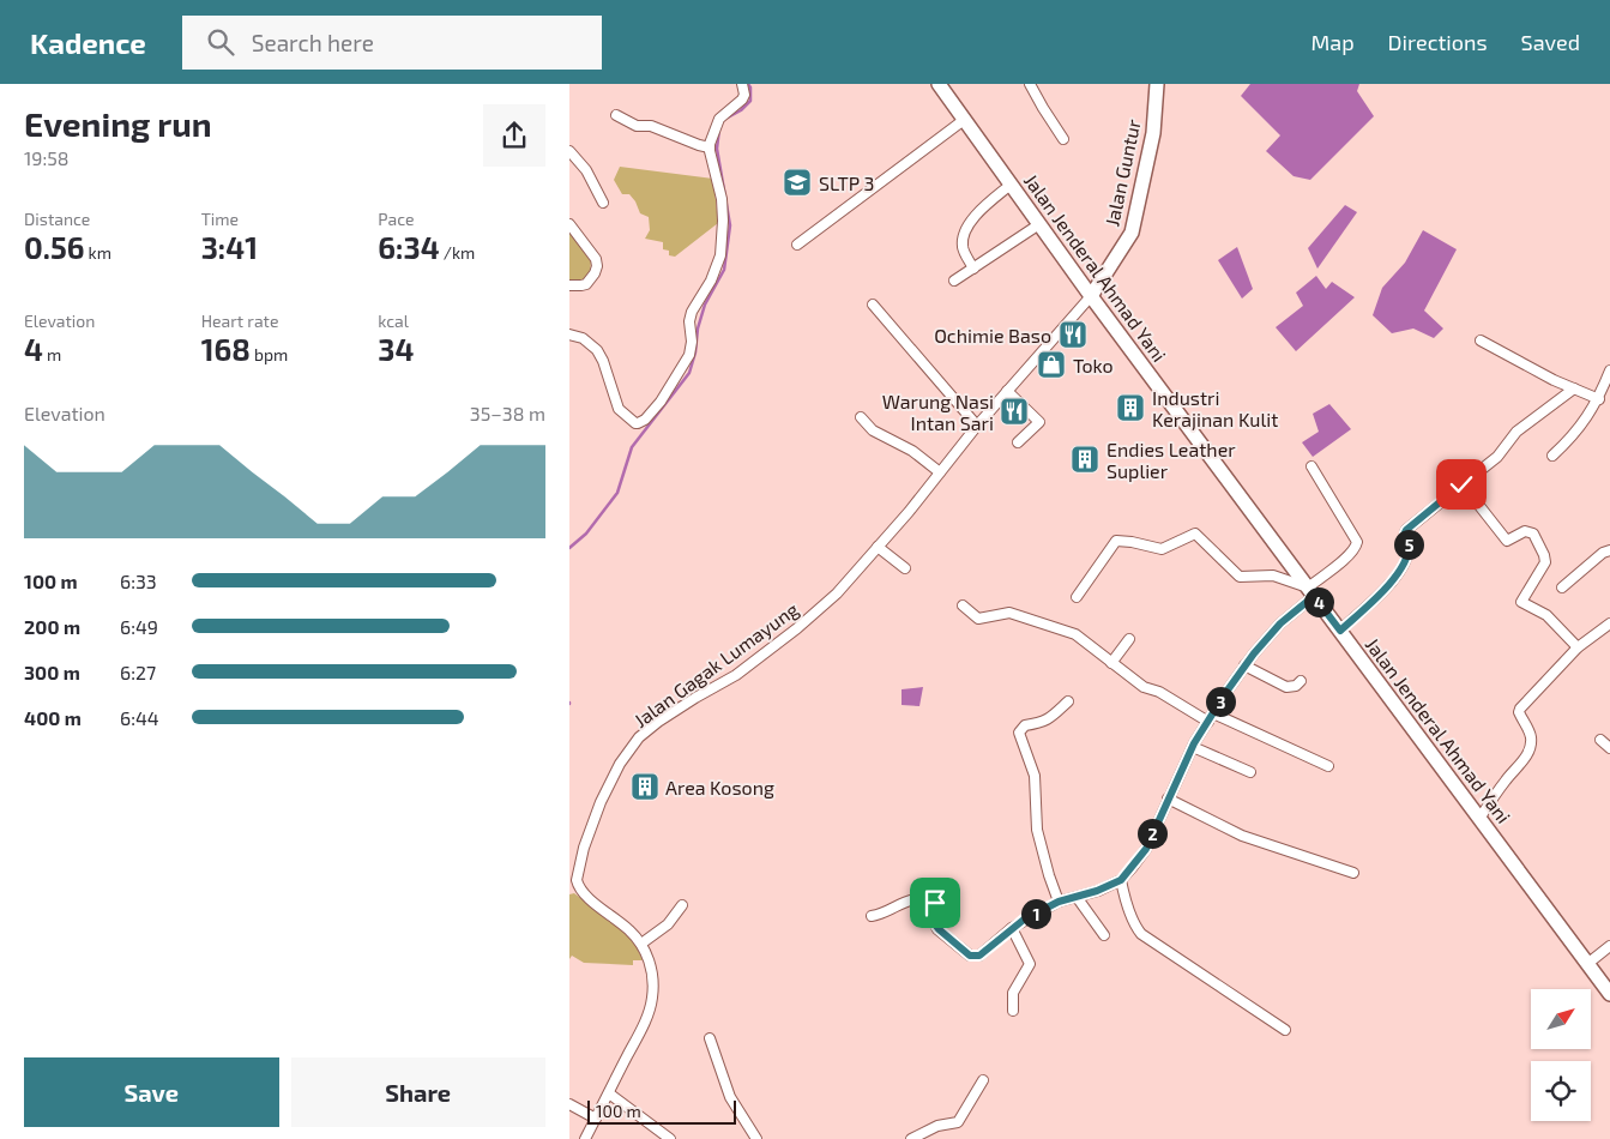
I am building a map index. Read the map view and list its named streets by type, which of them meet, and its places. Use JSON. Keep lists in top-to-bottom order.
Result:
{
  "streets": {
    "main road": ["Jalan Guntur", "Jalan Jenderal Ahmad Yani"],
    "street": ["Jalan Gagak Lumayung"]
  },
  "crossings": [
    ["Jalan Guntur", "Jalan Jenderal Ahmad Yani"],
    ["Jalan Guntur", "Jalan Gagak Lumayung"],
    ["Jalan Jenderal Ahmad Yani", "Jalan Gagak Lumayung"]
  ],
  "places": {
    "school or university": ["SLTP 3"],
    "restaurant": ["Ochimie Baso", "Warung Nasi Intan Sari"],
    "shop": ["Toko"],
    "building": ["Industri Kerajinan Kulit", "Endies Leather Suplier", "Area Kosong"]
  },
  "scale_bar": "100 m",
  "north": "top right",
  "page": {
    "header": "Kadence",
    "search": "Search here",
    "nav": ["Map", "Directions", "Saved"],
    "heading": ["Evening run", "19:58"],
    "stats": [
      ["Distance", "0.56 km"],
      ["Time", "3:41"],
      ["Pace", "6:34 /km"],
      ["Elevation", "4 m"],
      ["Heart rate", "168 bpm"],
      ["kcal", "34"]
    ],
    "chart": ["Elevation", "35–38 m"],
    "pins": [
      "5",
      "4",
      "3",
      "2",
      "1"
    ],
    "list": [
      {
        "name": "100 m",
        "note": "6:33"
      },
      {
        "name": "200 m",
        "note": "6:49"
      },
      {
        "name": "300 m",
        "note": "6:27"
      },
      {
        "name": "400 m",
        "note": "6:44"
      }
    ],
    "buttons": ["Save", "Share"],
    "scale": "100 m"
  }
}
